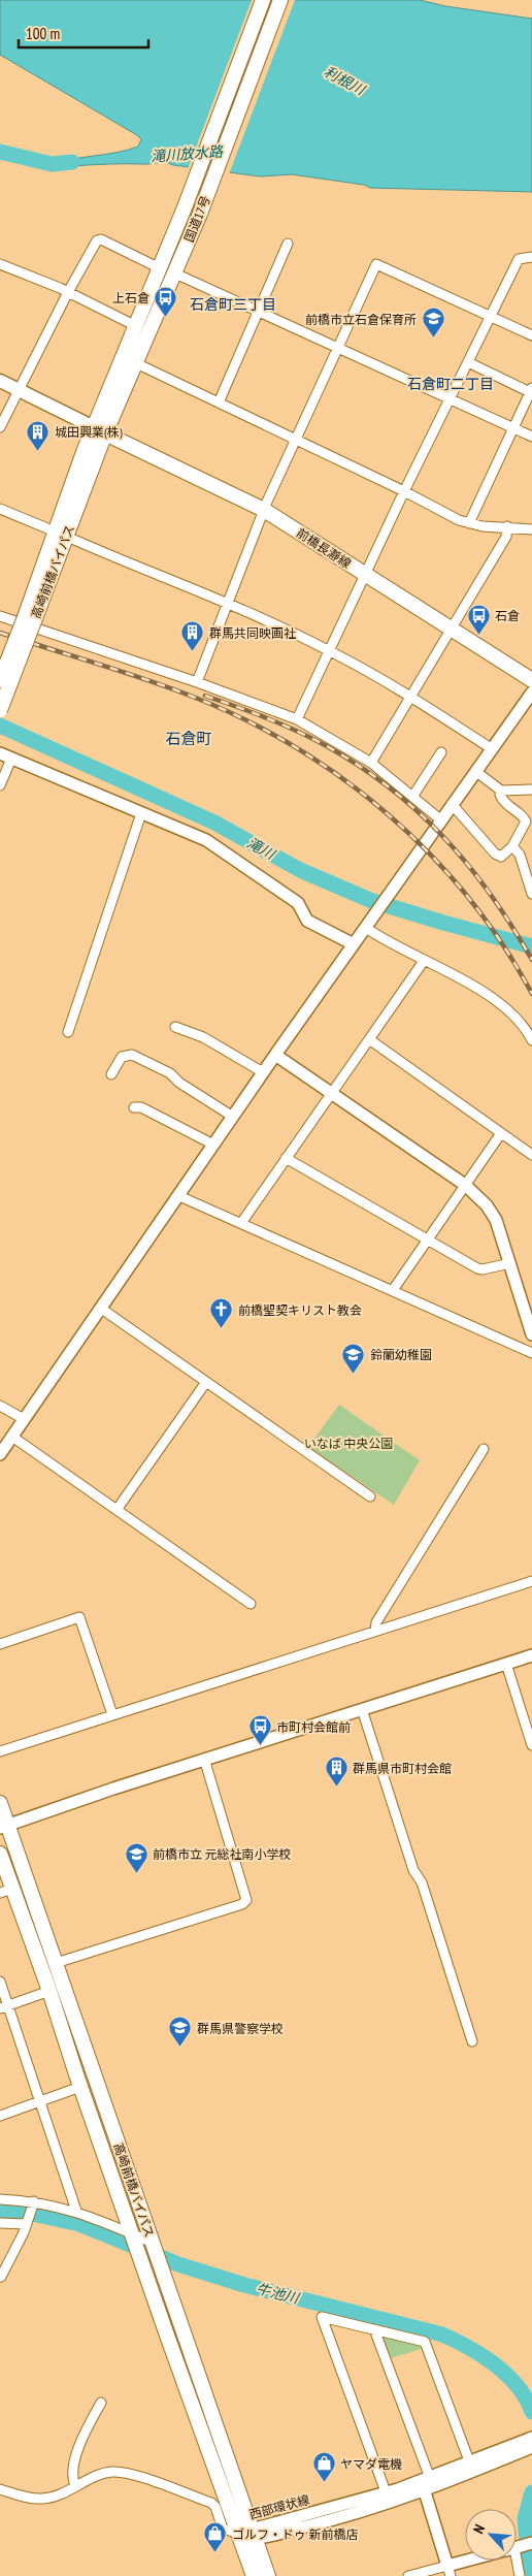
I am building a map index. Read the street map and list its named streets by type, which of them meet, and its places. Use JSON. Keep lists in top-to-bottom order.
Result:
{
  "streets": {
    "main road": ["国道17号", "前橋長瀞線", "高崎前橋バイパス"],
    "street": ["西部環状線"]
  },
  "crossings": [
    ["国道17号", "前橋長瀞線"],
    ["国道17号", "高崎前橋バイパス"],
    ["前橋長瀞線", "高崎前橋バイパス"],
    ["高崎前橋バイパス", "西部環状線"]
  ],
  "districts": ["石倉町三丁目", "石倉町二丁目", "石倉町"],
  "water": [
    "利根川",
    "滝川放水路",
    "滝川",
    "牛池川"
  ],
  "parks": ["いなば 中央公園"],
  "places": {
    "bus stop": ["上石倉", "石倉", "市町村会館前"],
    "school or university": [
      "前橋市立石倉保育所",
      "鈴蘭幼稚園",
      "前橋市立 元総社南小学校",
      "群馬県警察学校"
    ],
    "building": ["城田興業(株)", "群馬共同映画社", "群馬県市町村会館"],
    "church": ["前橋聖契キリスト教会"],
    "shop": ["ヤマダ電機", "ゴルフ・ドゥ 新前橋店"]
  },
  "scale_bar": "100 m",
  "north": "top left"
}
